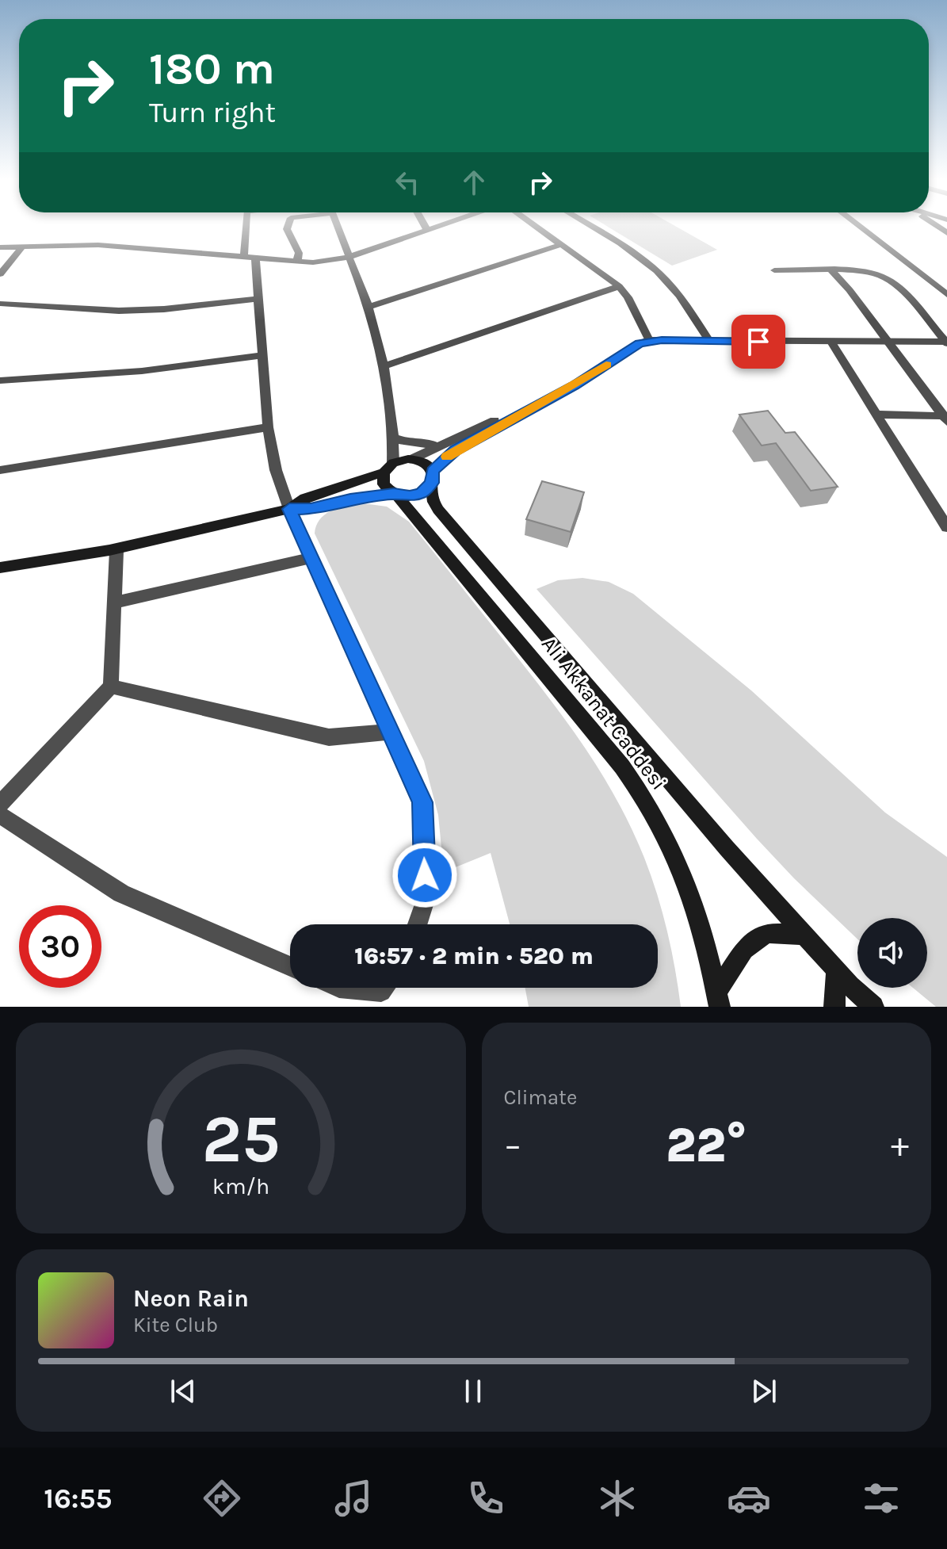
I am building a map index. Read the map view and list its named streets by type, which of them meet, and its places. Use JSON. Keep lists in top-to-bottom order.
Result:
{
  "streets": {
    "main road": ["Ali Akkanat Caddesi"]
  },
  "page": {
    "turn": ["180 m", "Turn right"],
    "limit": "30",
    "trip": "16:57 · 2 min · 520 m",
    "tile": "Climate",
    "heat": ["−", "22°", "+"],
    "song": ["Neon Rain", "Kite Club"],
    "tabs": "16:55",
    "gauge": ["25", "km/h"]
  }
}
